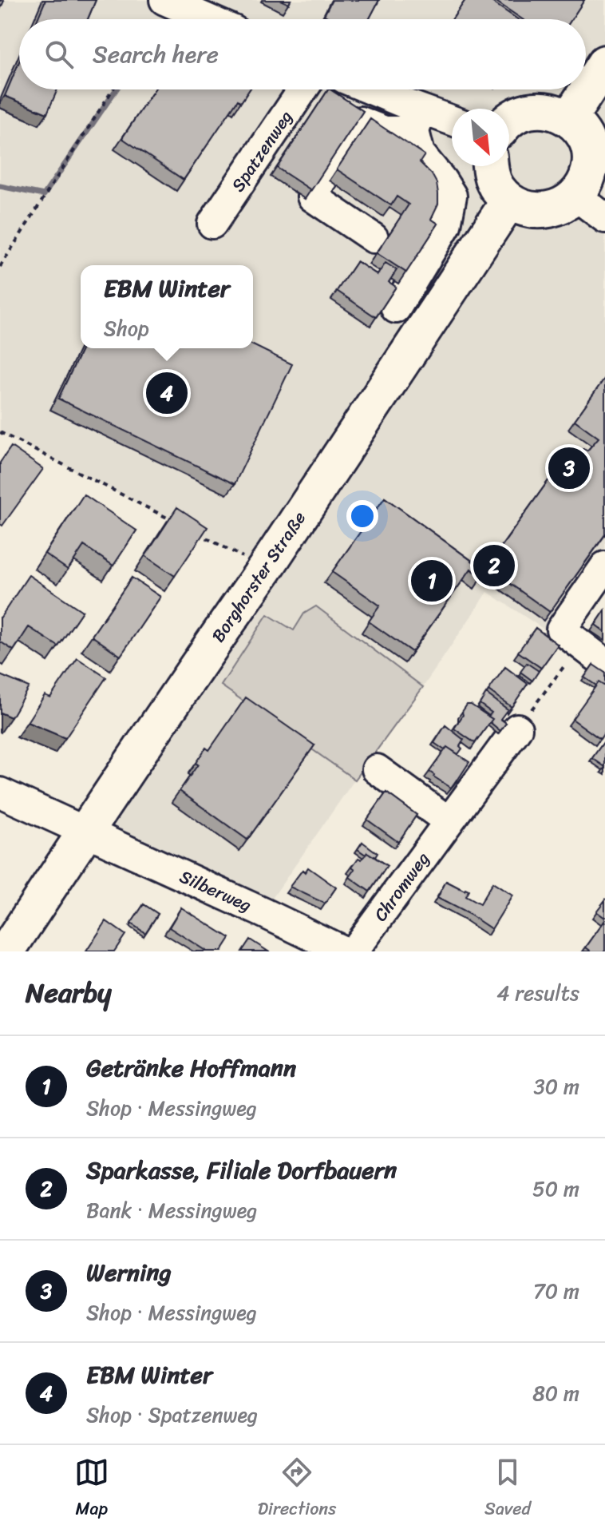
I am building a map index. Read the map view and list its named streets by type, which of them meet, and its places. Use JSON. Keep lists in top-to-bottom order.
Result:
{
  "streets": {
    "main road": ["Borghorster Straße"],
    "street": ["Spatzenweg", "Chromweg", "Silberweg"]
  },
  "crossings": [
    ["Borghorster Straße", "Silberweg"]
  ],
  "north": "bottom right",
  "page": {
    "search": "Search here",
    "popup": ["EBM Winter", "Shop"],
    "pins": [
      "4",
      "3",
      "2",
      "1"
    ],
    "heading": ["Nearby", "4 results"],
    "list": [
      {
        "mark": "1",
        "name": "Getränke Hoffmann",
        "note": "Shop · Messingweg",
        "value": "30 m"
      },
      {
        "mark": "2",
        "name": "Sparkasse, Filiale Dorfbauern",
        "note": "Bank · Messingweg",
        "value": "50 m"
      },
      {
        "mark": "3",
        "name": "Werning",
        "note": "Shop · Messingweg",
        "value": "70 m"
      },
      {
        "mark": "4",
        "name": "EBM Winter",
        "note": "Shop · Spatzenweg",
        "value": "80 m"
      }
    ],
    "nav": ["Map", "Directions", "Saved"]
  }
}
